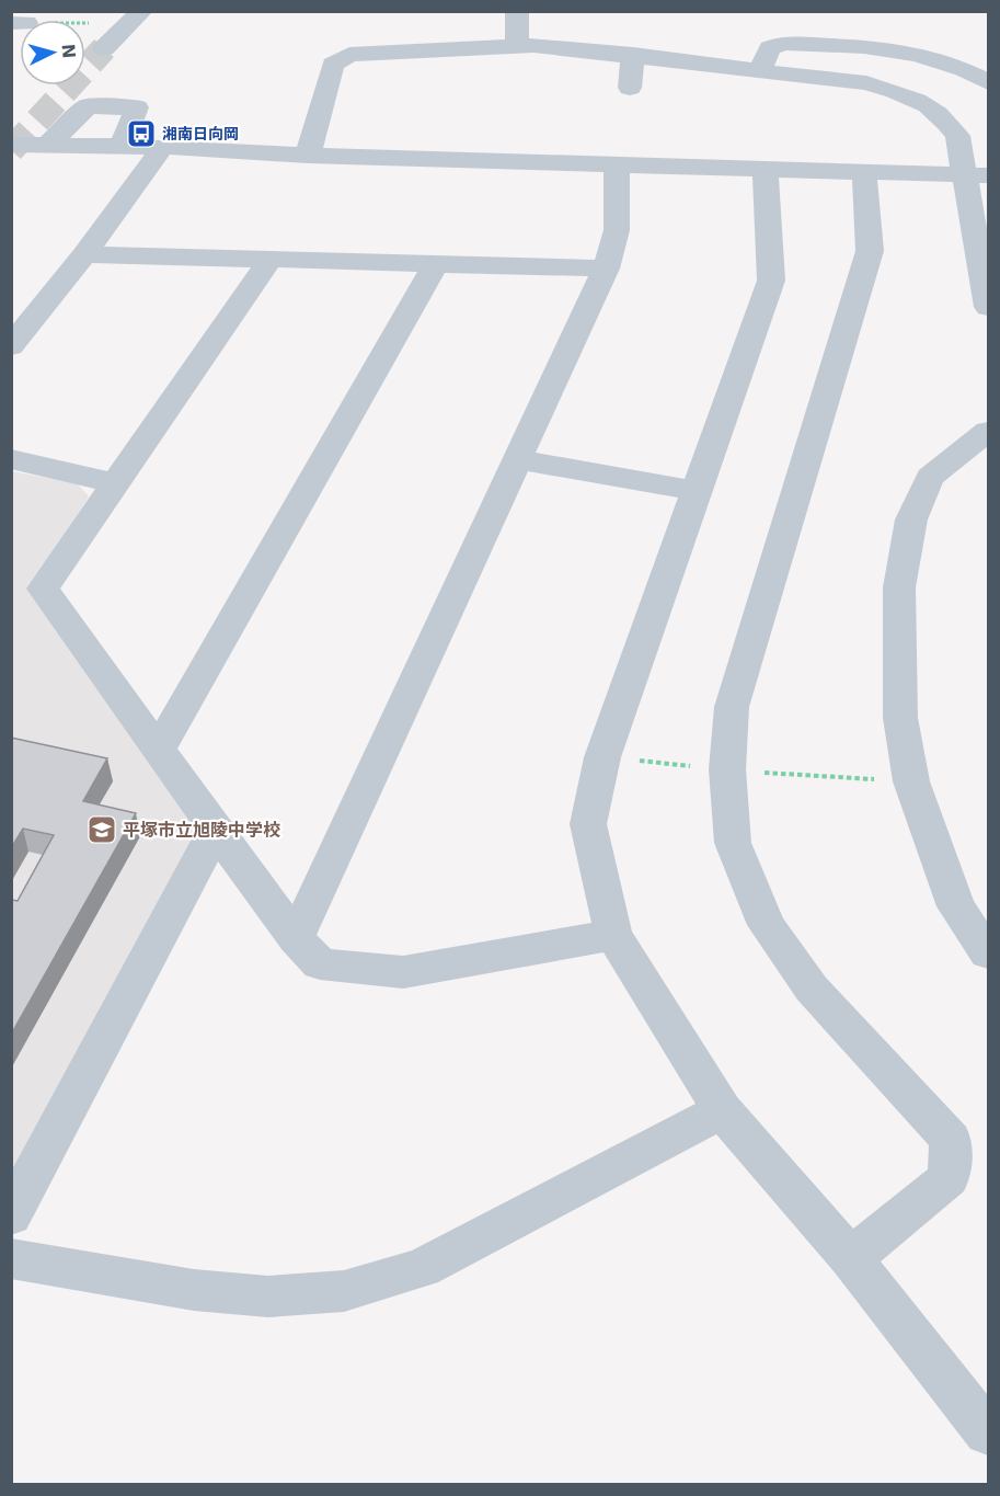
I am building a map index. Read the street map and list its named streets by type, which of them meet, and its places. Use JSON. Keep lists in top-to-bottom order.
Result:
{
  "places": {
    "bus stop": ["湘南日向岡"],
    "school or university": ["平塚市立旭陵中学校"]
  },
  "north": "right"
}
